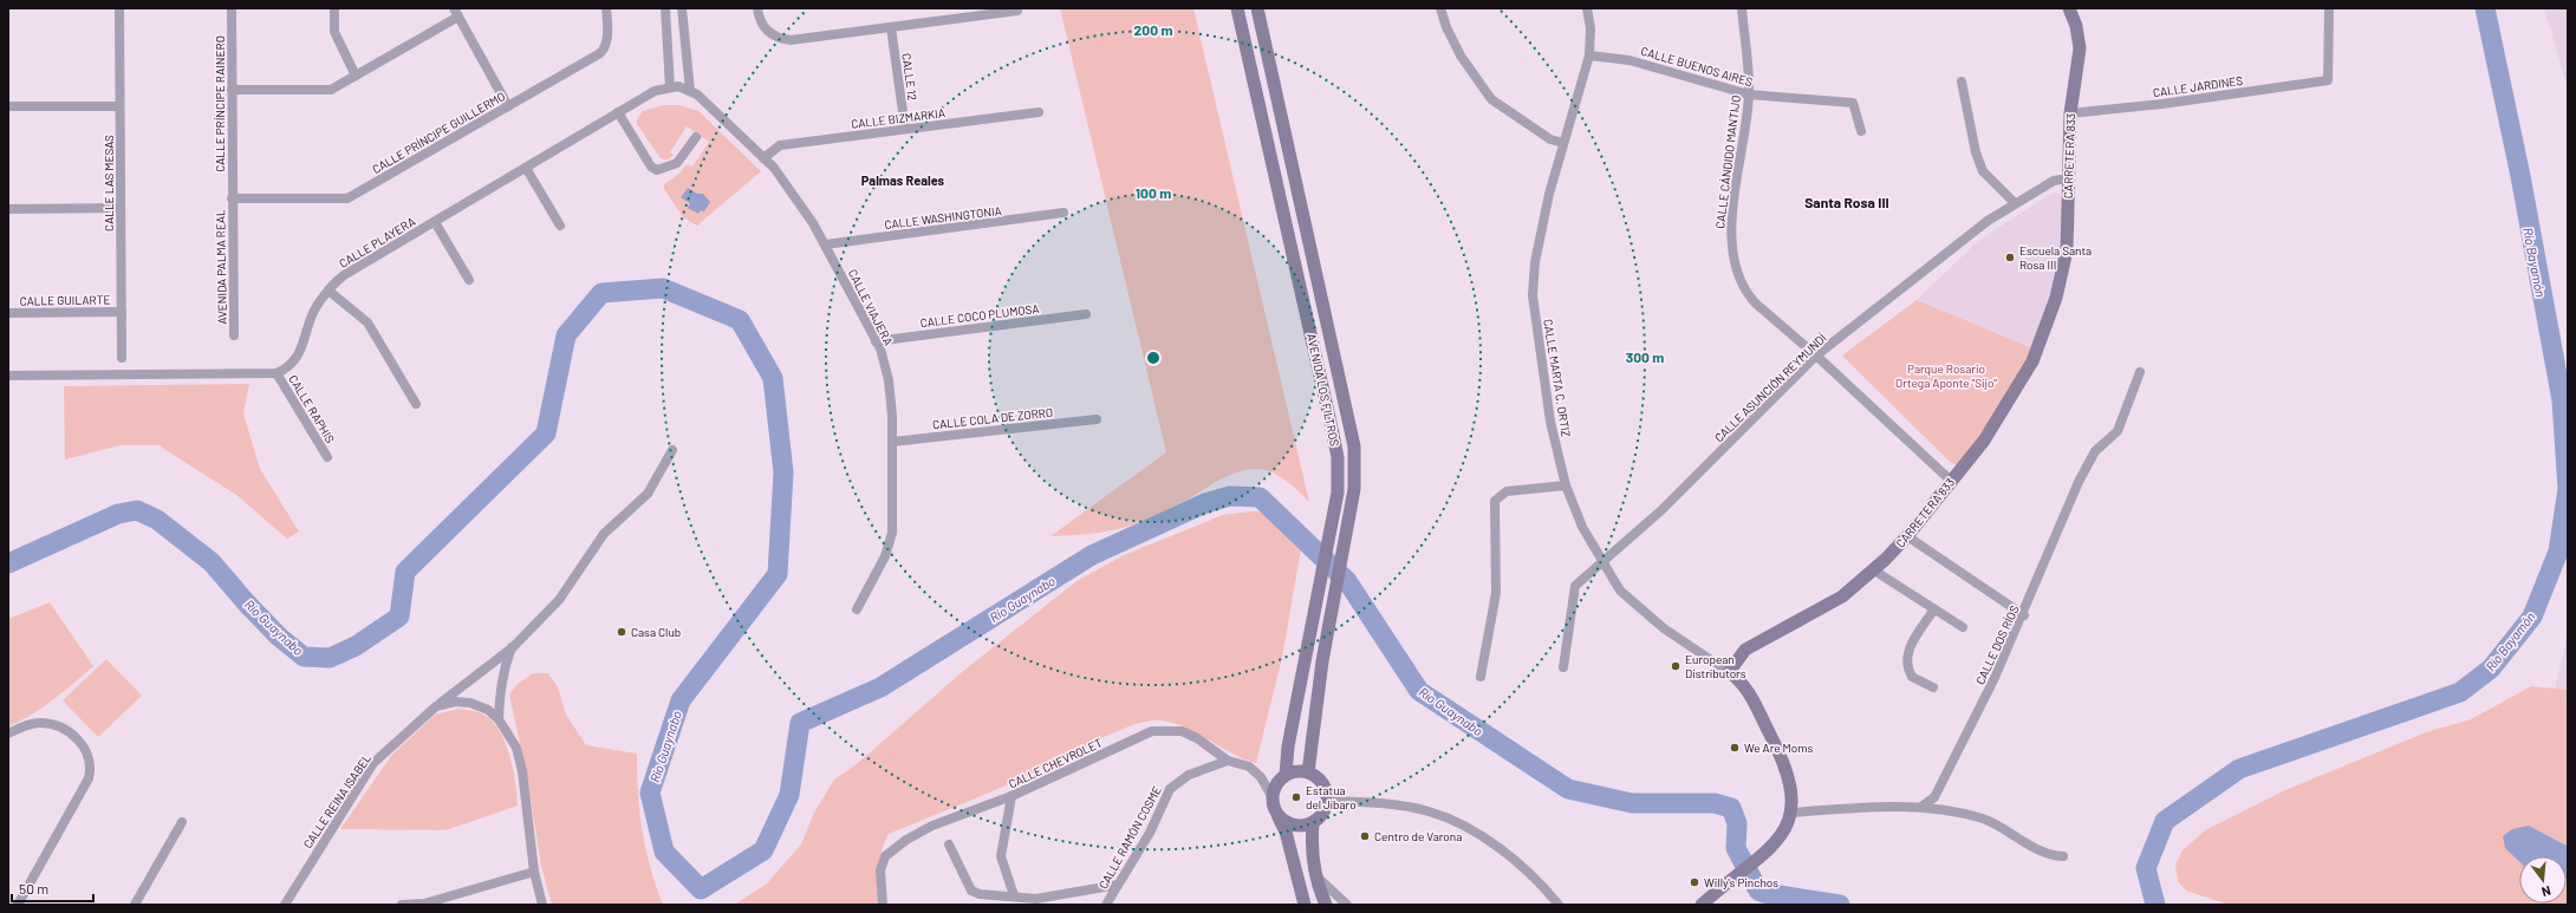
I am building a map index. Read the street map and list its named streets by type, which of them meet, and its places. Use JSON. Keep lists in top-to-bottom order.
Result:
{
  "streets": {
    "main road": ["CARRETERA 833", "AVENIDA LOS FILTROS"],
    "street": [
      "CALLE BUENOS AIRES",
      "CALLE 12",
      "CALLE JARDINES",
      "CALLE PRÍNCIPE RAINERO",
      "CALLE BIZMARKIA",
      "CALLE PRÍNCIPE GUILLERMO",
      "CALLE CÁNDIDO MANTIJO",
      "CALLE LAS MESAS",
      "CALLE WASHINGTONIA",
      "CALLE PLAYERA",
      "AVENIDA PALMA REAL",
      "CALLE GUILARTE",
      "CALLE VIAJERA",
      "CALLE COCO PLUMOSA",
      "CALLE MARTA C. ORTIZ",
      "CALLE ASUNCIÓN REYMUNDÍ",
      "CALLE RAPHIS",
      "CALLE COLA DE ZORRO",
      "CALLE DOS RÍOS",
      "CALLE CHEVROLET",
      "CALLE REINA ISABEL",
      "CALLE RAMÓN COSME"
    ]
  },
  "crossings": [
    ["CALLE BUENOS AIRES", "CALLE CÁNDIDO MANTIJO"],
    ["CALLE BUENOS AIRES", "CALLE MARTA C. ORTIZ"],
    ["CALLE 12", "CALLE BIZMARKIA"],
    ["CALLE JARDINES", "CARRETERA 833"],
    ["CALLE PRÍNCIPE RAINERO", "CALLE PRÍNCIPE GUILLERMO"],
    ["CALLE PRÍNCIPE RAINERO", "AVENIDA PALMA REAL"],
    ["CALLE BIZMARKIA", "CALLE VIAJERA"],
    ["CALLE PRÍNCIPE GUILLERMO", "AVENIDA PALMA REAL"],
    ["CARRETERA 833", "CALLE CÁNDIDO MANTIJO"],
    ["CARRETERA 833", "CALLE MARTA C. ORTIZ"],
    ["CARRETERA 833", "CALLE ASUNCIÓN REYMUNDÍ"],
    ["CALLE CÁNDIDO MANTIJO", "CALLE ASUNCIÓN REYMUNDÍ"],
    ["CALLE LAS MESAS", "CALLE GUILARTE"],
    ["CALLE WASHINGTONIA", "CALLE VIAJERA"],
    ["CALLE PLAYERA", "CALLE RAPHIS"],
    ["CALLE VIAJERA", "CALLE COCO PLUMOSA"],
    ["CALLE VIAJERA", "CALLE COLA DE ZORRO"],
    ["CALLE MARTA C. ORTIZ", "CALLE ASUNCIÓN REYMUNDÍ"],
    ["AVENIDA LOS FILTROS", "CALLE CHEVROLET"],
    ["CALLE CHEVROLET", "CALLE RAMÓN COSME"]
  ],
  "districts": ["Palmas Reales", "Santa Rosa III"],
  "water": ["Río Bayamón", "Río Guaynabo"],
  "parks": ["Parque Rosario Ortega Aponte \"Sijo\""],
  "places": [
    "Escuela Santa Rosa III",
    "Casa Club",
    "European Distributors",
    "We Are Moms",
    "Estatua del Jíbaro",
    "Centro de Varona",
    "Willy's Pinchos"
  ],
  "scale_bar": "50 m",
  "north": "bottom",
  "rings": ["200 m", "100 m", "300 m"]
}
